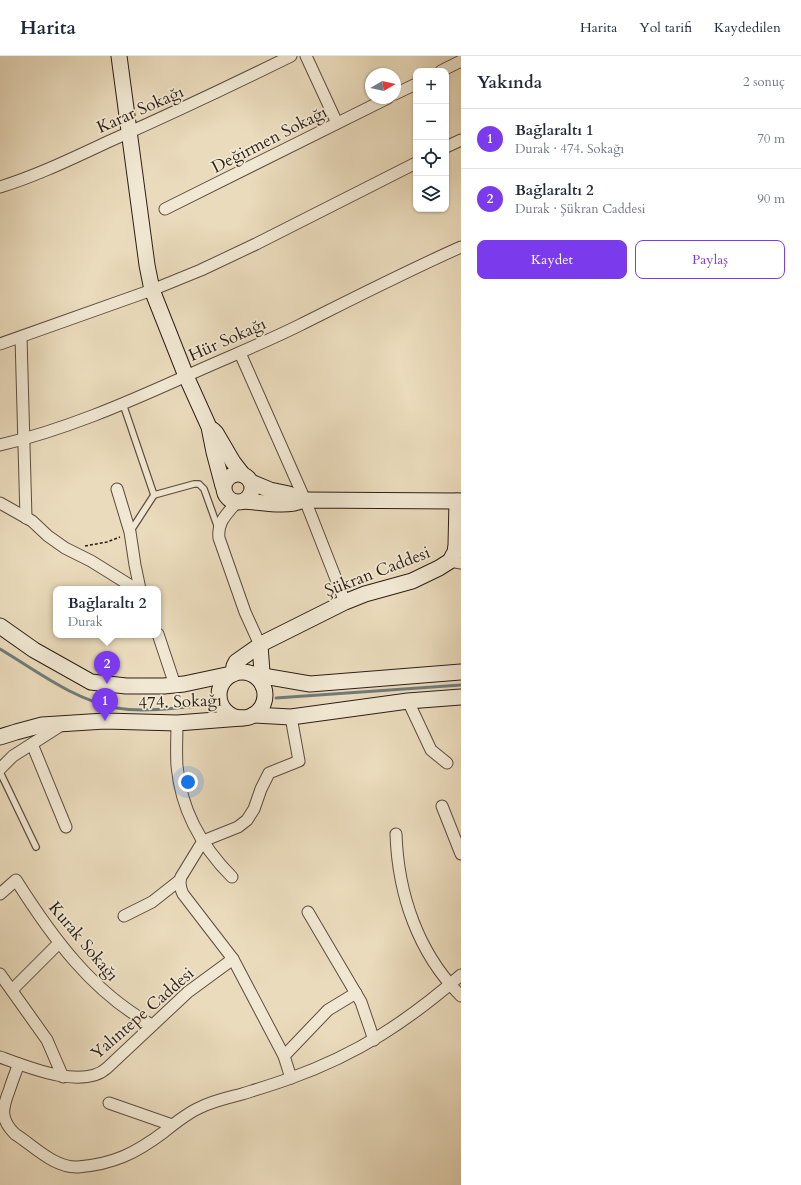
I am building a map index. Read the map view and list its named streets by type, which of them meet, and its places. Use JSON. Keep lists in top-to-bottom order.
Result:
{
  "streets": {
    "street": [
      "Karar Sokağı",
      "Değirmen Sokağı",
      "Hür Sokağı",
      "Şükran Caddesi",
      "474. Sokağı",
      "Kurak Sokağı",
      "Yalıntepe Caddesi"
    ]
  },
  "crossings": [
    ["Şükran Caddesi", "474. Sokağı"],
    ["Kurak Sokağı", "Yalıntepe Caddesi"]
  ],
  "north": "right",
  "page": {
    "header": "Harita",
    "nav": ["Harita", "Yol tarifi", "Kaydedilen"],
    "heading": ["Yakında", "2 sonuç"],
    "map_buttons": ["+", "−"],
    "list": [
      {
        "mark": "1",
        "name": "Bağlaraltı 1",
        "note": "Durak · 474. Sokağı",
        "value": "70 m"
      },
      {
        "mark": "2",
        "name": "Bağlaraltı 2",
        "note": "Durak · Şükran Caddesi",
        "value": "90 m"
      }
    ],
    "buttons": ["Kaydet", "Paylaş"],
    "popup": ["Bağlaraltı 2", "Durak"],
    "pins": ["2", "1"]
  }
}
